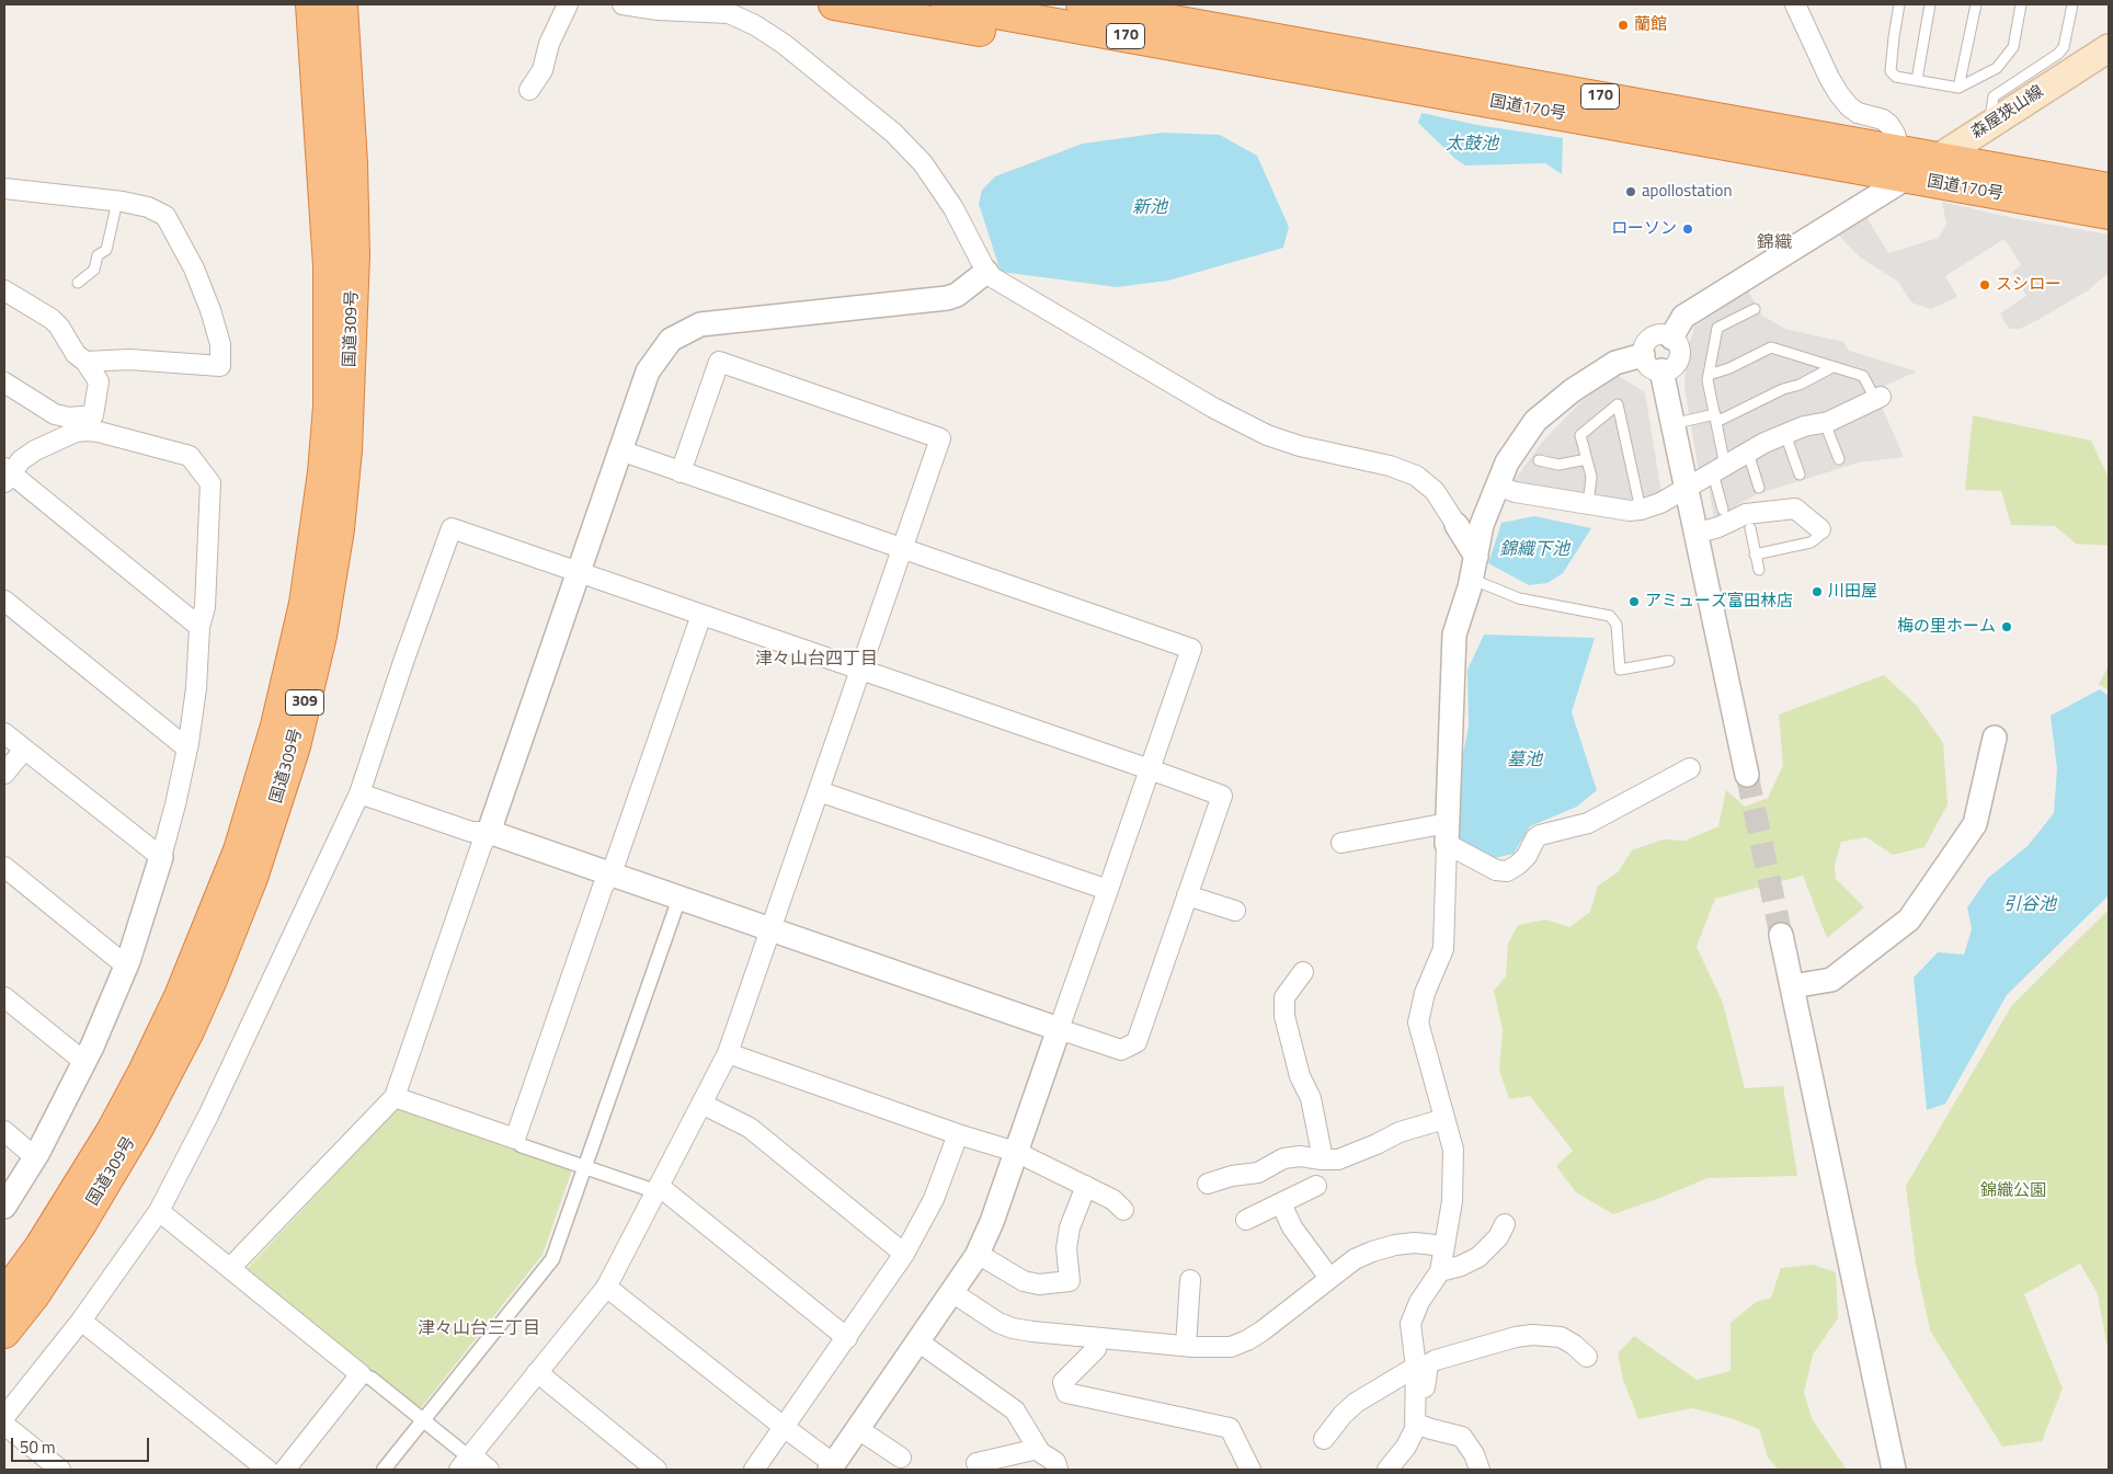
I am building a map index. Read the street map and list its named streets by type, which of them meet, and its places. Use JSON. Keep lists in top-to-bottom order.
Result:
{
  "streets": {
    "highway": [
      "170",
      "国道170号",
      "国道309号",
      "309"
    ],
    "main road": ["森屋狭山線"]
  },
  "crossings": [
    ["国道170号", "森屋狭山線"]
  ],
  "districts": ["錦織", "津々山台四丁目", "津々山台三丁目"],
  "water": [
    "太鼓池",
    "新池",
    "錦織下池",
    "墓池",
    "引谷池"
  ],
  "parks": ["錦織公園"],
  "places": [
    "蘭館",
    "apollostation",
    "ローソン",
    "スシロー",
    "川田屋",
    "アミューズ富田林店",
    "梅の里ホーム"
  ],
  "scale_bar": "50 m"
}
